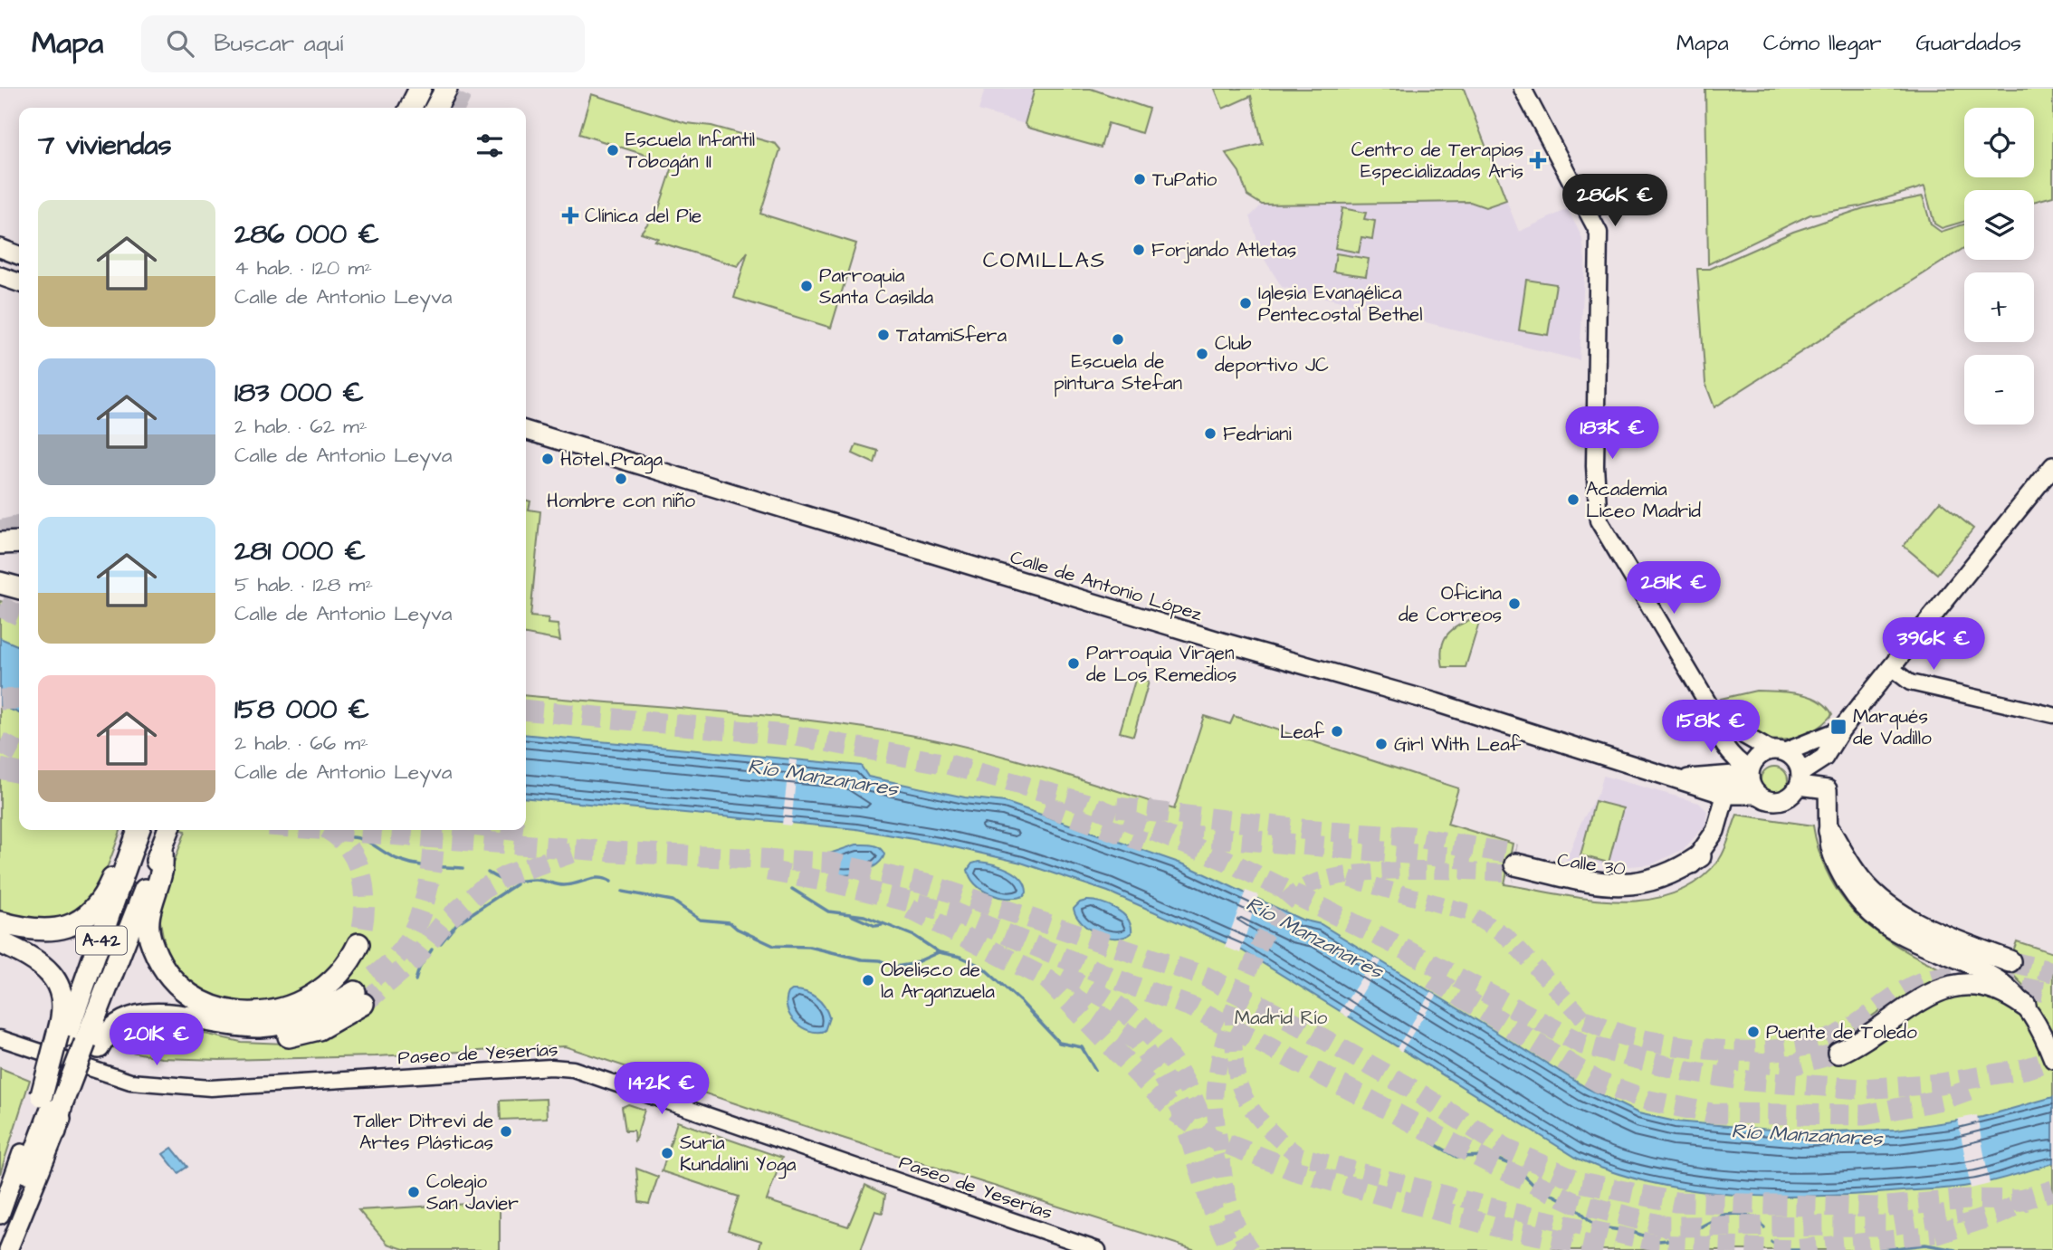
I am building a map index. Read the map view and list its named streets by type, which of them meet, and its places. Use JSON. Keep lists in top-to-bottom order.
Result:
{
  "streets": {
    "highway": ["A-42"],
    "main road": ["Calle de Antonio López"],
    "street": ["Paseo de Yeserías"]
  },
  "districts": ["COMILLAS"],
  "water": ["Río Manzanares"],
  "parks": ["Madrid Río"],
  "places": {
    "other": [
      "Escuela Infantil Tobogán II",
      "TuPatio",
      "Forjando Atletas",
      "Parroquia Santa Casilda",
      "Iglesia Evangélica Pentecostal Bethel",
      "TatamiSfera",
      "Escuela de pintura Stefan",
      "Club deportivo JC",
      "Fedriani",
      "Hotel Praga",
      "Hombre con niño",
      "Academia Liceo Madrid",
      "Oficina de Correos",
      "Parroquia Virgen de Los Remedios",
      "Leaf",
      "Girl With Leaf",
      "Obelisco de la Arganzuela",
      "Puente de Toledo",
      "Taller Ditrevi de Artes Plásticas",
      "Suria Kundalini Yoga",
      "Colegio San Javier"
    ],
    "health": ["Centro de Terapias Especializadas Aris", "Clínica del Pie"],
    "transit": ["Marqués de Vadillo"]
  },
  "page": {
    "header": "Mapa",
    "search": "Buscar aquí",
    "nav": ["Mapa", "Cómo llegar", "Guardados"],
    "map_buttons": ["+", "−"],
    "heading": "7 viviendas",
    "price": [
      "286K €",
      "183K €",
      "281K €",
      "396K €",
      "158K €",
      "201K €",
      "142K €"
    ],
    "list": [
      {
        "name": "286 000 €",
        "note": "4 hab. · 120 m² · Calle de Antonio Leyva"
      },
      {
        "name": "183 000 €",
        "note": "2 hab. · 62 m² · Calle de Antonio Leyva"
      },
      {
        "name": "281 000 €",
        "note": "5 hab. · 128 m² · Calle de Antonio Leyva"
      },
      {
        "name": "158 000 €",
        "note": "2 hab. · 66 m² · Calle de Antonio Leyva"
      }
    ]
  }
}
